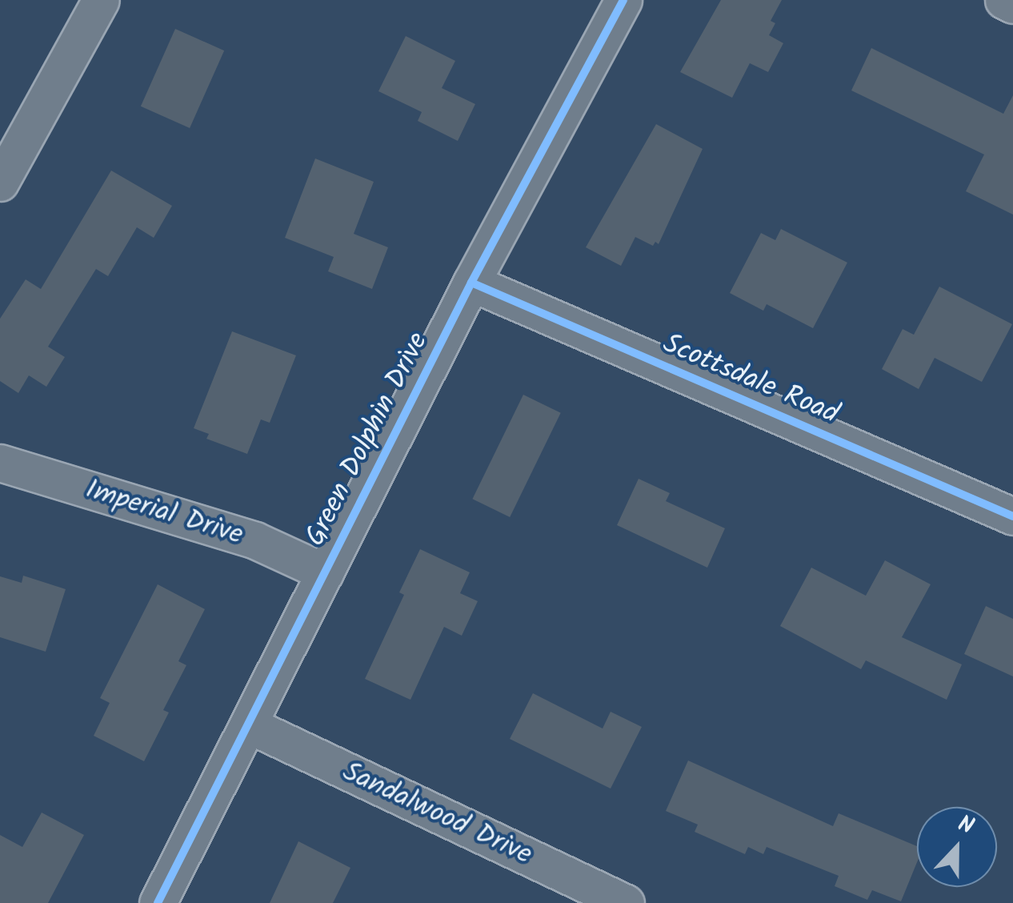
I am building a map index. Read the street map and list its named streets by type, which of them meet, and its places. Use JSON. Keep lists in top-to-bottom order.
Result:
{
  "streets": {
    "street": [
      "Scottsdale Road",
      "Green Dolphin Drive",
      "Imperial Drive",
      "Sandalwood Drive"
    ]
  },
  "crossings": [
    ["Scottsdale Road", "Green Dolphin Drive"],
    ["Green Dolphin Drive", "Imperial Drive"],
    ["Green Dolphin Drive", "Sandalwood Drive"]
  ],
  "north": "top"
}
